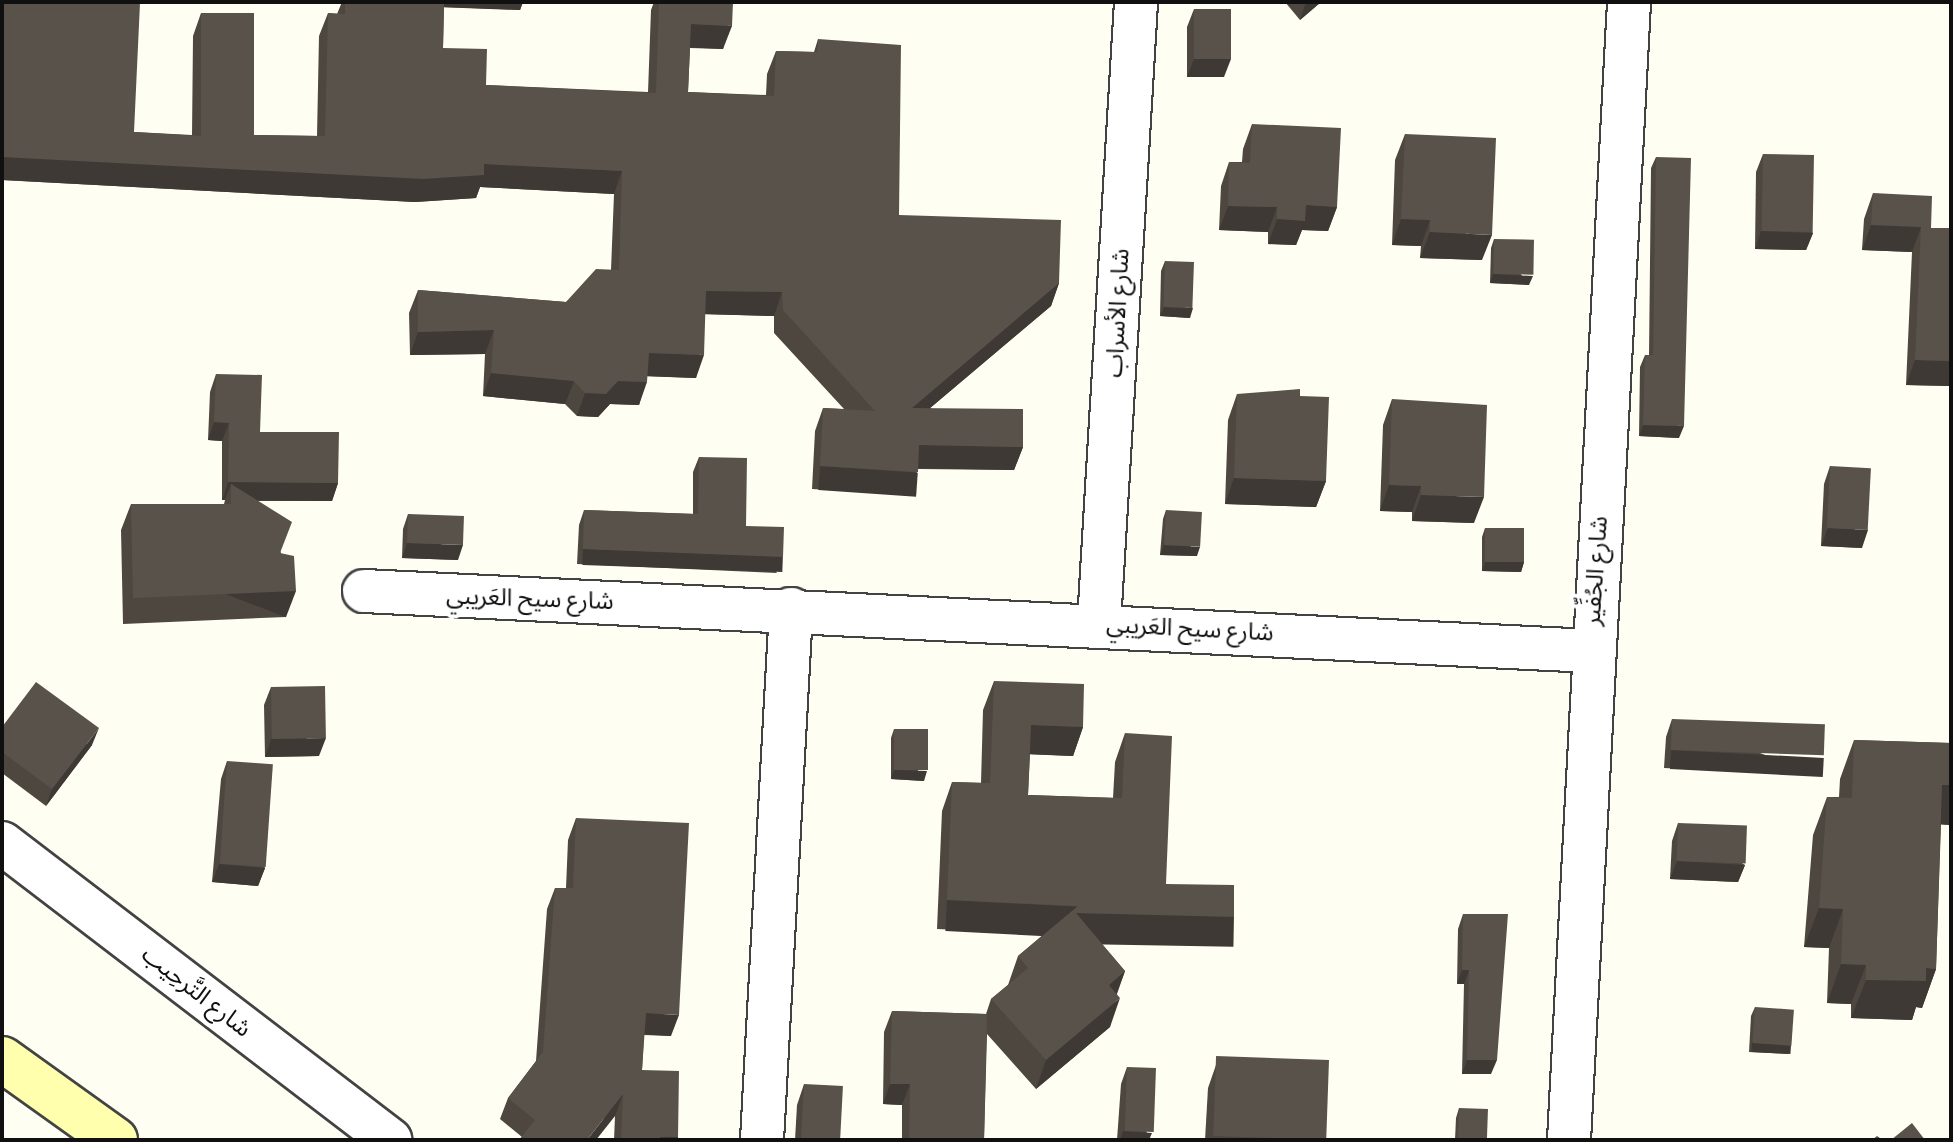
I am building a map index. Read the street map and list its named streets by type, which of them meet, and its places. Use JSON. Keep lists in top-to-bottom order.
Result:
{
  "streets": {
    "street": [
      "شارع الأسراب",
      "شارع الجُفِّير",
      "شارع سيح العَريبي",
      "شارع التَّرحِيب"
    ]
  },
  "crossings": [
    ["شارع الأسراب", "شارع سيح العَريبي"],
    ["شارع الجُفِّير", "شارع سيح العَريبي"]
  ]
}
